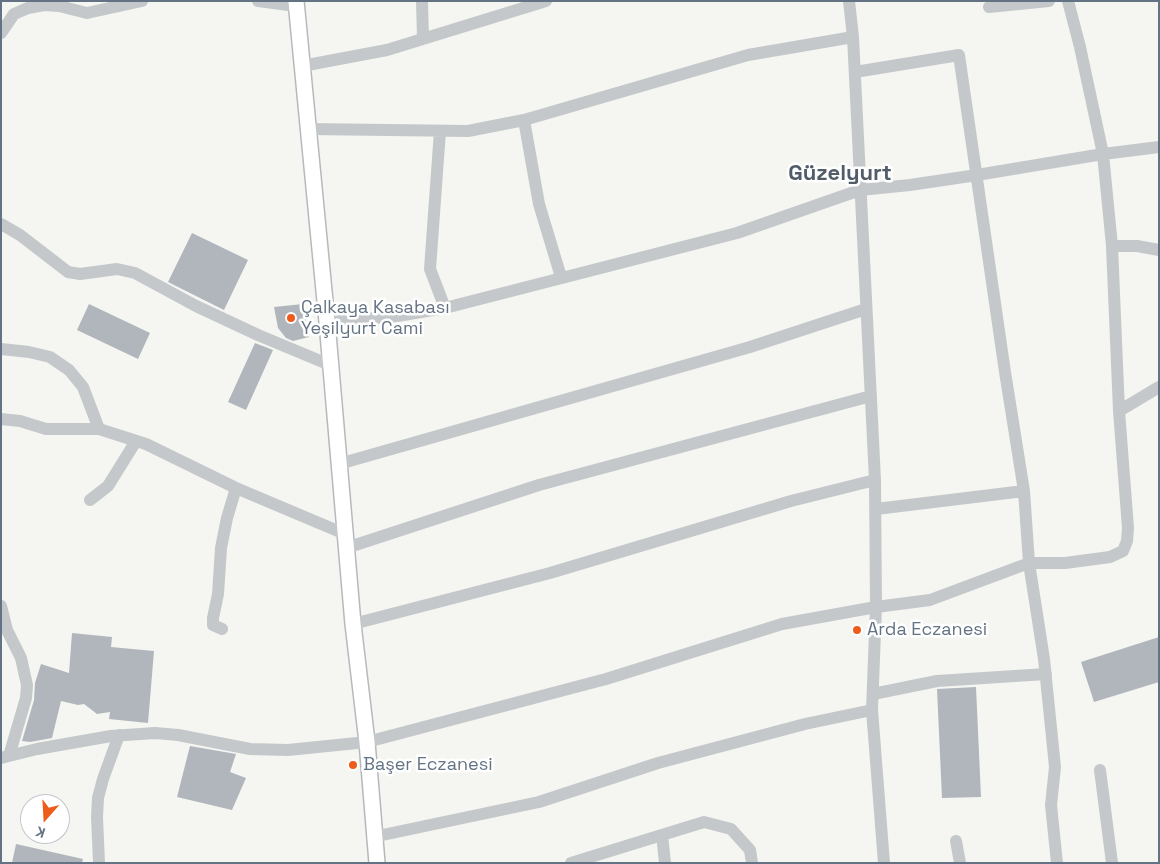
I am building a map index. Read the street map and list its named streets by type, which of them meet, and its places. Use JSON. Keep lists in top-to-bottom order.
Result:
{
  "districts": ["Güzelyurt"],
  "places": ["Çalkaya Kasabası Yeşilyurt Cami", "Arda Eczanesi", "Başer Eczanesi"],
  "north": "bottom"
}
